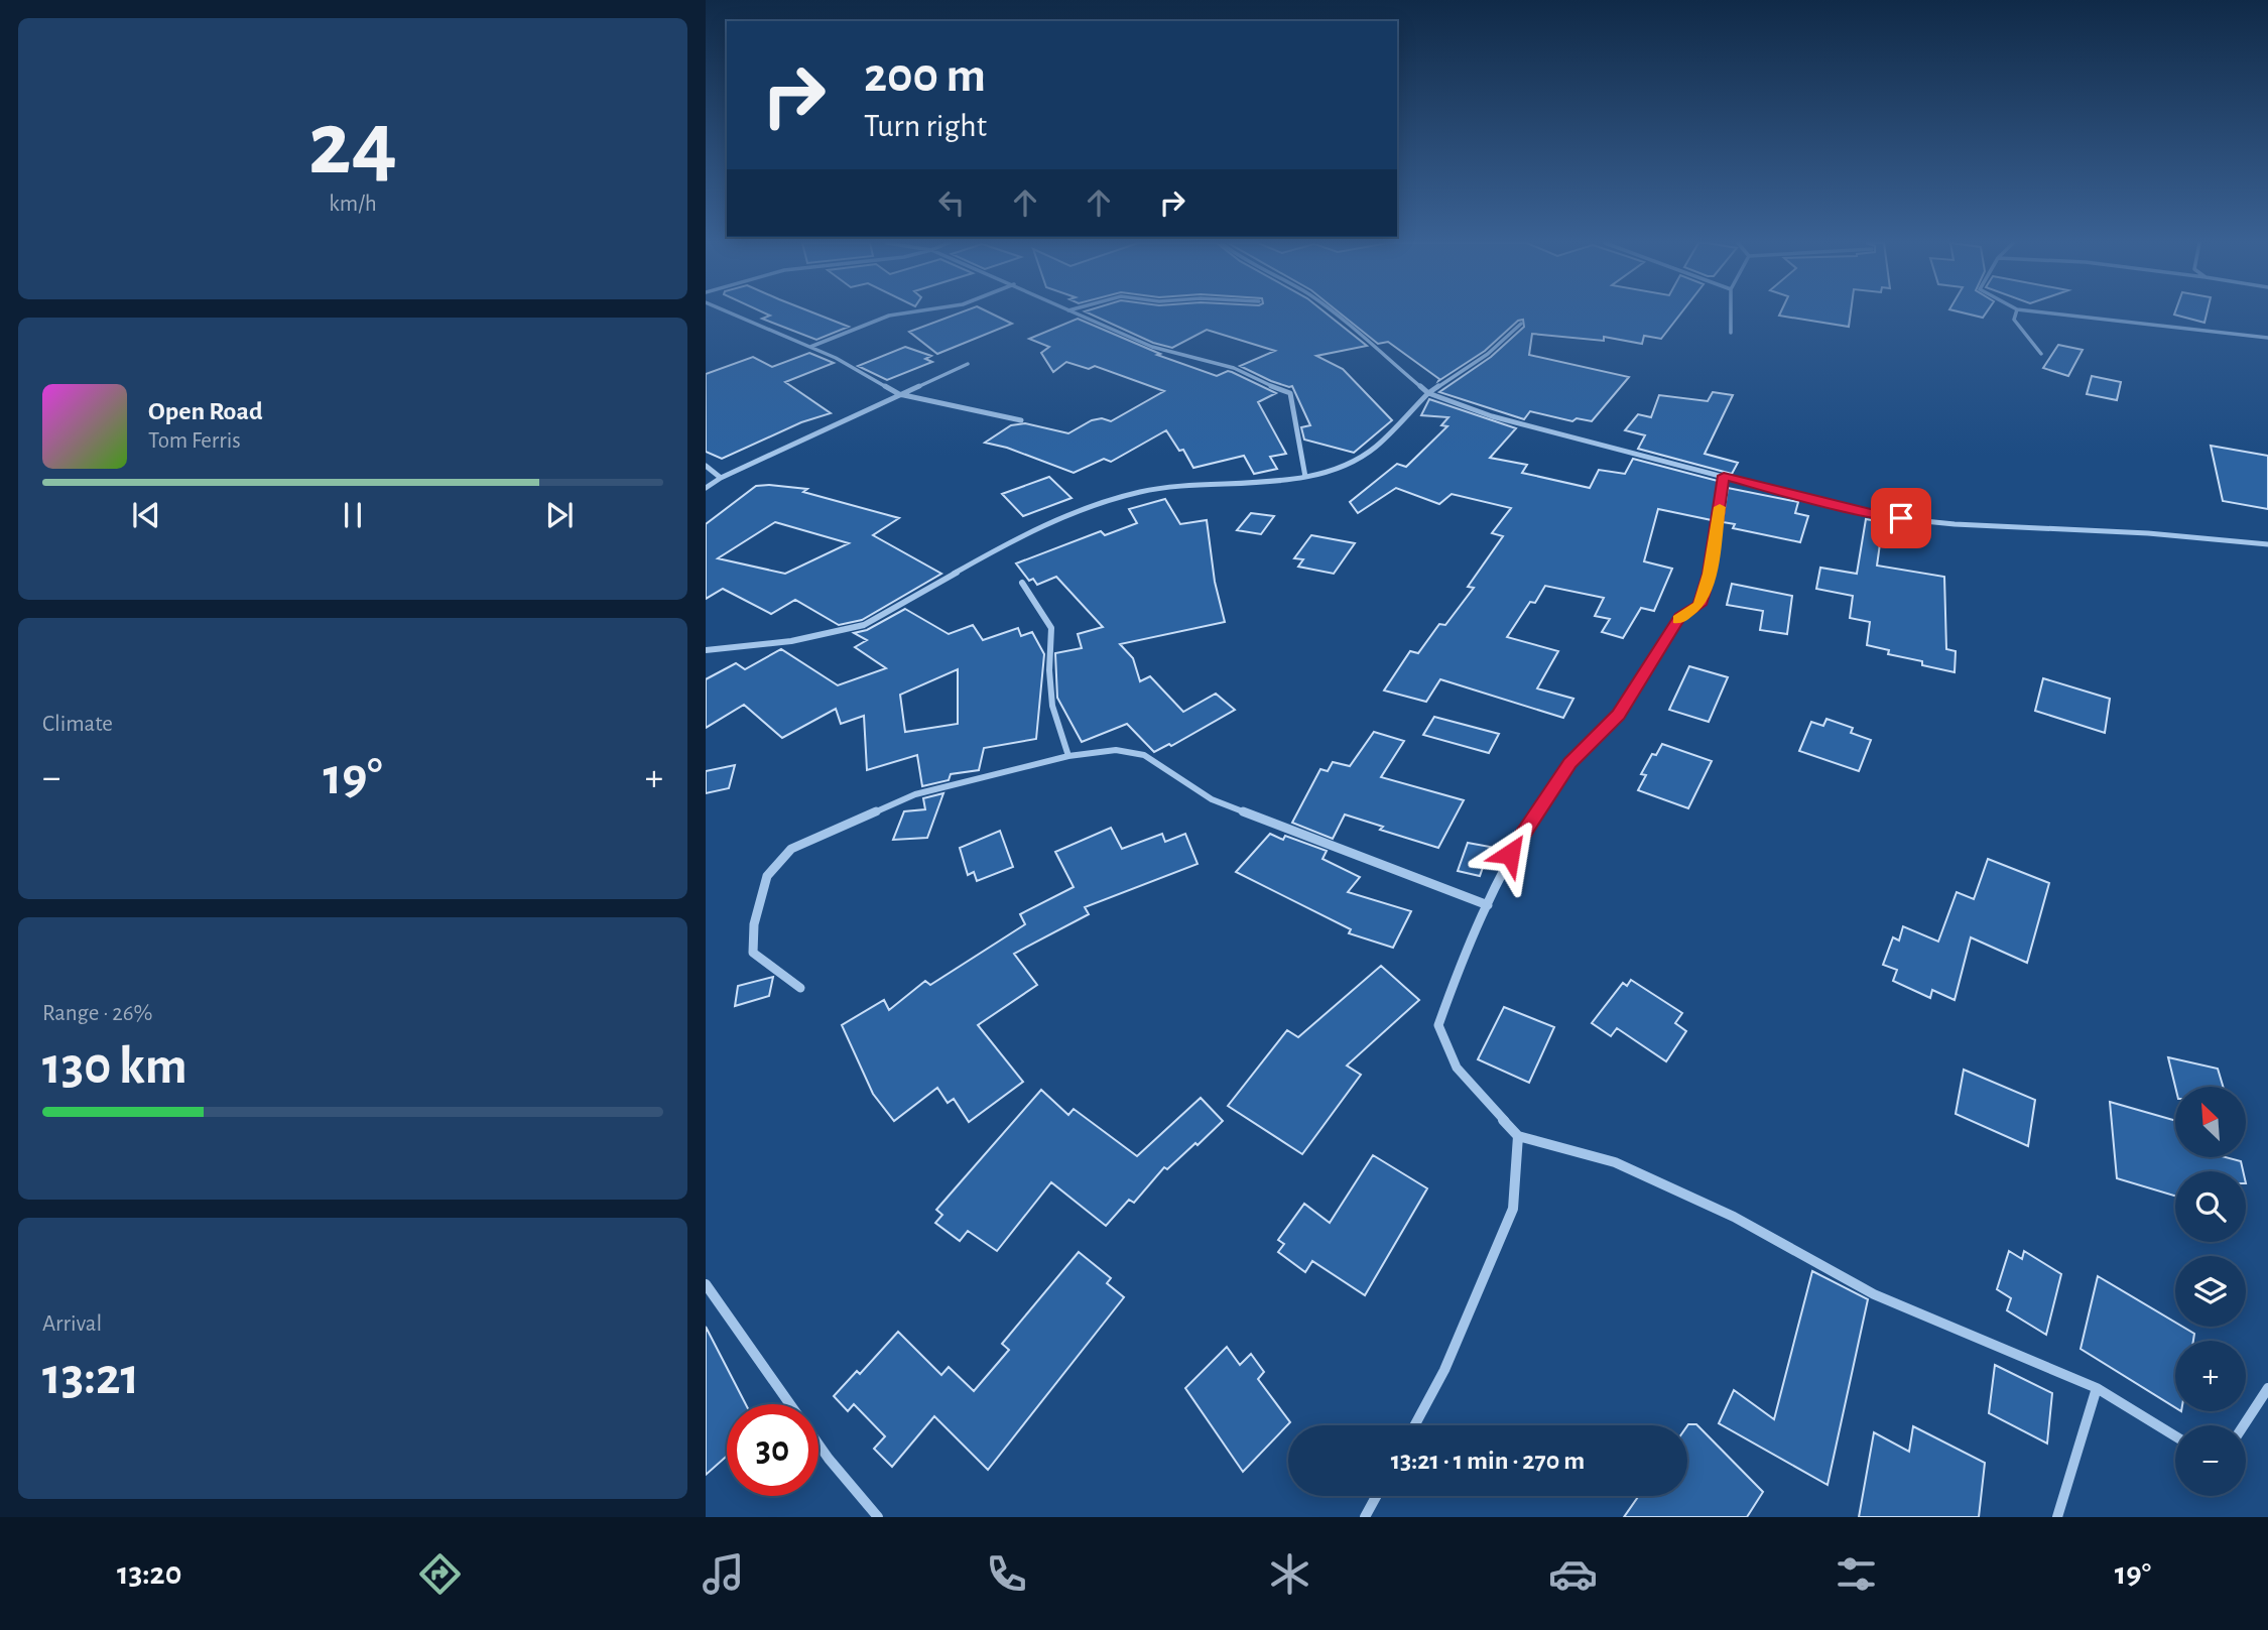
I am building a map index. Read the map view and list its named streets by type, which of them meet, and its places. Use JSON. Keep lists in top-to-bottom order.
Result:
{
  "north": "top left",
  "page": {
    "tile": [
      ["24", "km/h"],
      "Climate",
      ["Range · 26%", "130 km"],
      ["Arrival", "13:21"]
    ],
    "turn": ["200 m", "Turn right"],
    "song": ["Open Road", "Tom Ferris"],
    "heat": ["−", "19°", "+"],
    "map_buttons": ["+", "−"],
    "limit": "30",
    "trip": "13:21 · 1 min · 270 m",
    "tabs": ["13:20", "19°"]
  }
}
